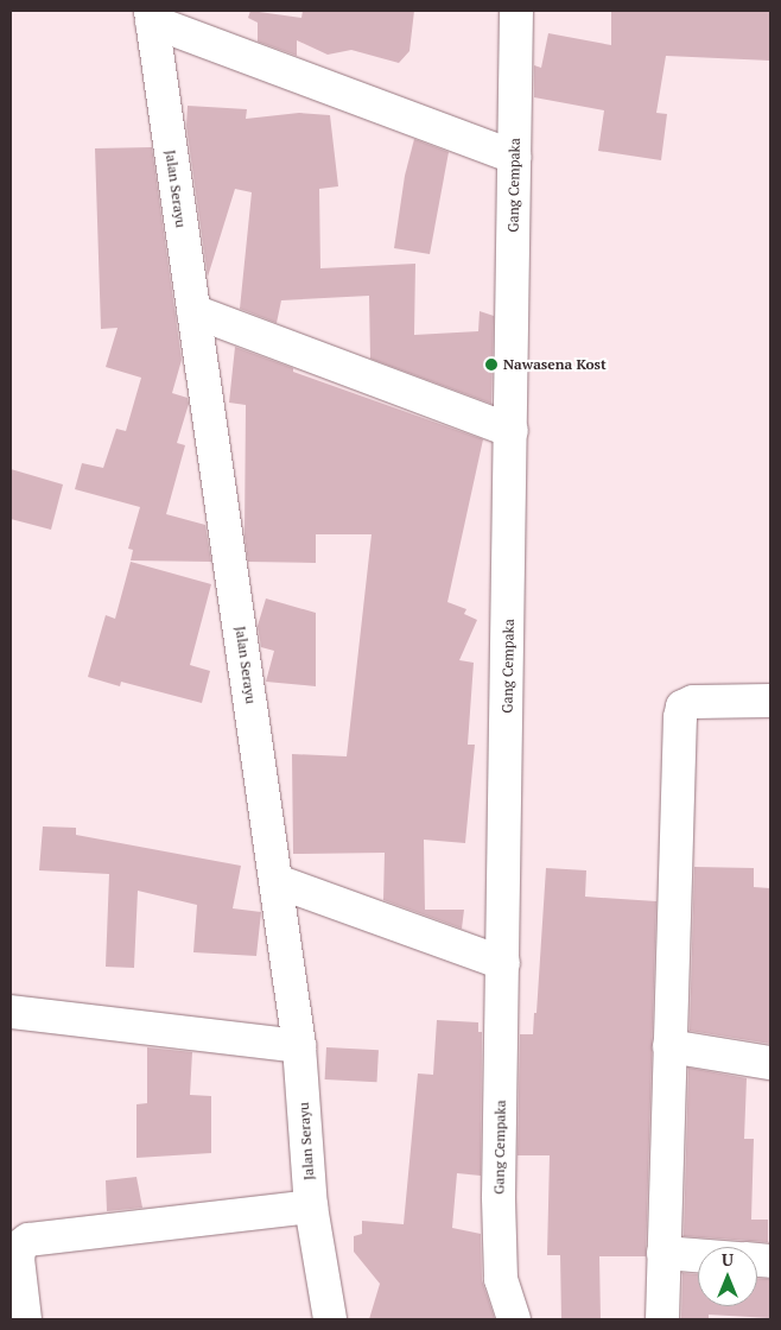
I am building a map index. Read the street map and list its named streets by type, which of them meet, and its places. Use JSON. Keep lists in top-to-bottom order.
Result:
{
  "streets": {
    "street": ["Gang Cempaka", "Jalan Serayu"]
  },
  "places": ["Nawasena Kost"],
  "north": "top"
}
